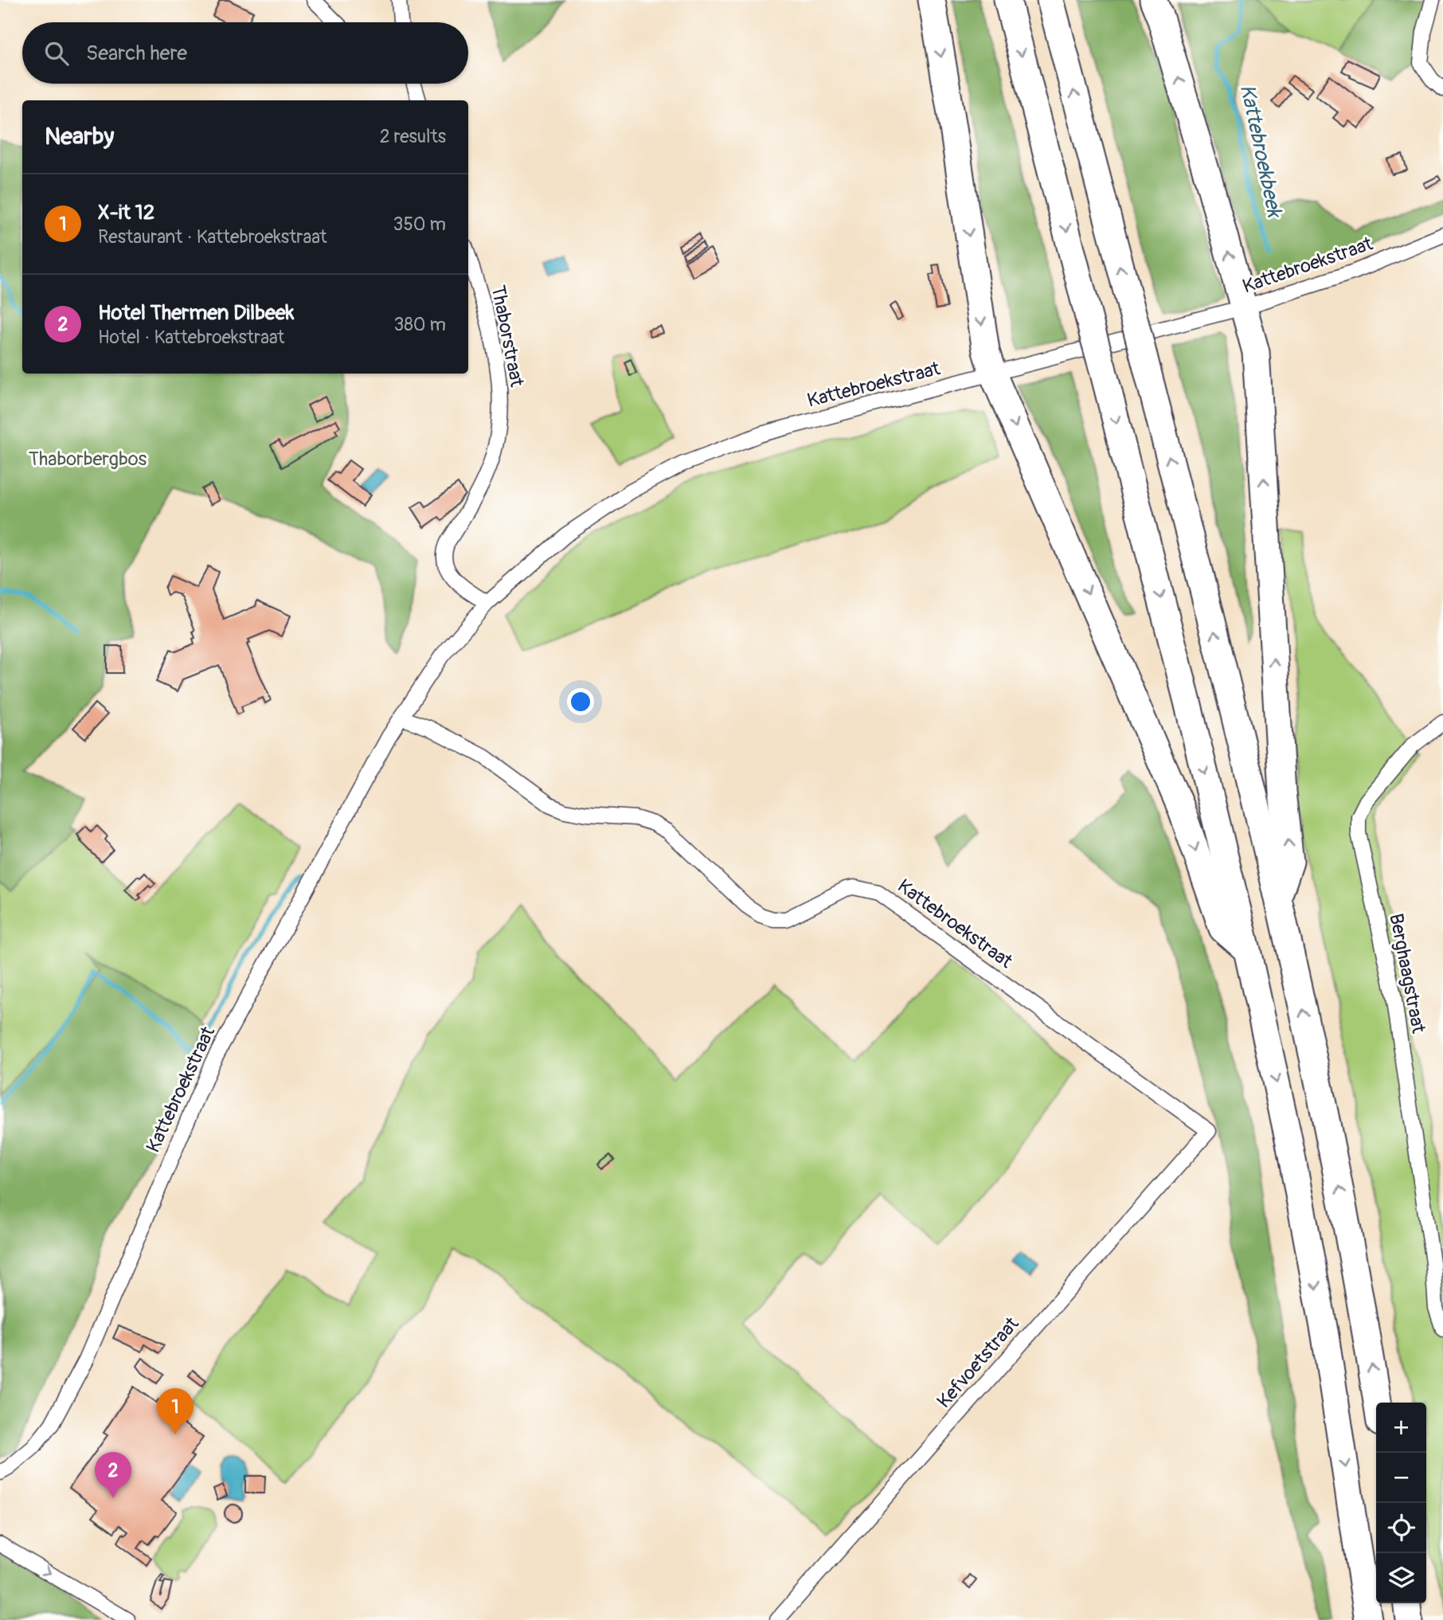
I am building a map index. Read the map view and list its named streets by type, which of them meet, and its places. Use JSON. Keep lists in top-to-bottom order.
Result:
{
  "streets": {
    "street": [
      "Kattebroekstraat",
      "Thaborstraat",
      "Berghaagstraat",
      "Kefvoetstraat"
    ]
  },
  "crossings": [
    ["Kattebroekstraat", "Thaborstraat"],
    ["Kattebroekstraat", "Kefvoetstraat"]
  ],
  "water": ["Kattebroekbeek"],
  "parks": ["Thaborbergbos"],
  "page": {
    "search": "Search here",
    "heading": ["Nearby", "2 results"],
    "list": [
      {
        "mark": "1",
        "name": "X-it 12",
        "note": "Restaurant · Kattebroekstraat",
        "value": "350 m"
      },
      {
        "mark": "2",
        "name": "Hotel Thermen Dilbeek",
        "note": "Hotel · Kattebroekstraat",
        "value": "380 m"
      }
    ],
    "pins": ["1", "2"],
    "map_buttons": ["+", "−"]
  }
}
